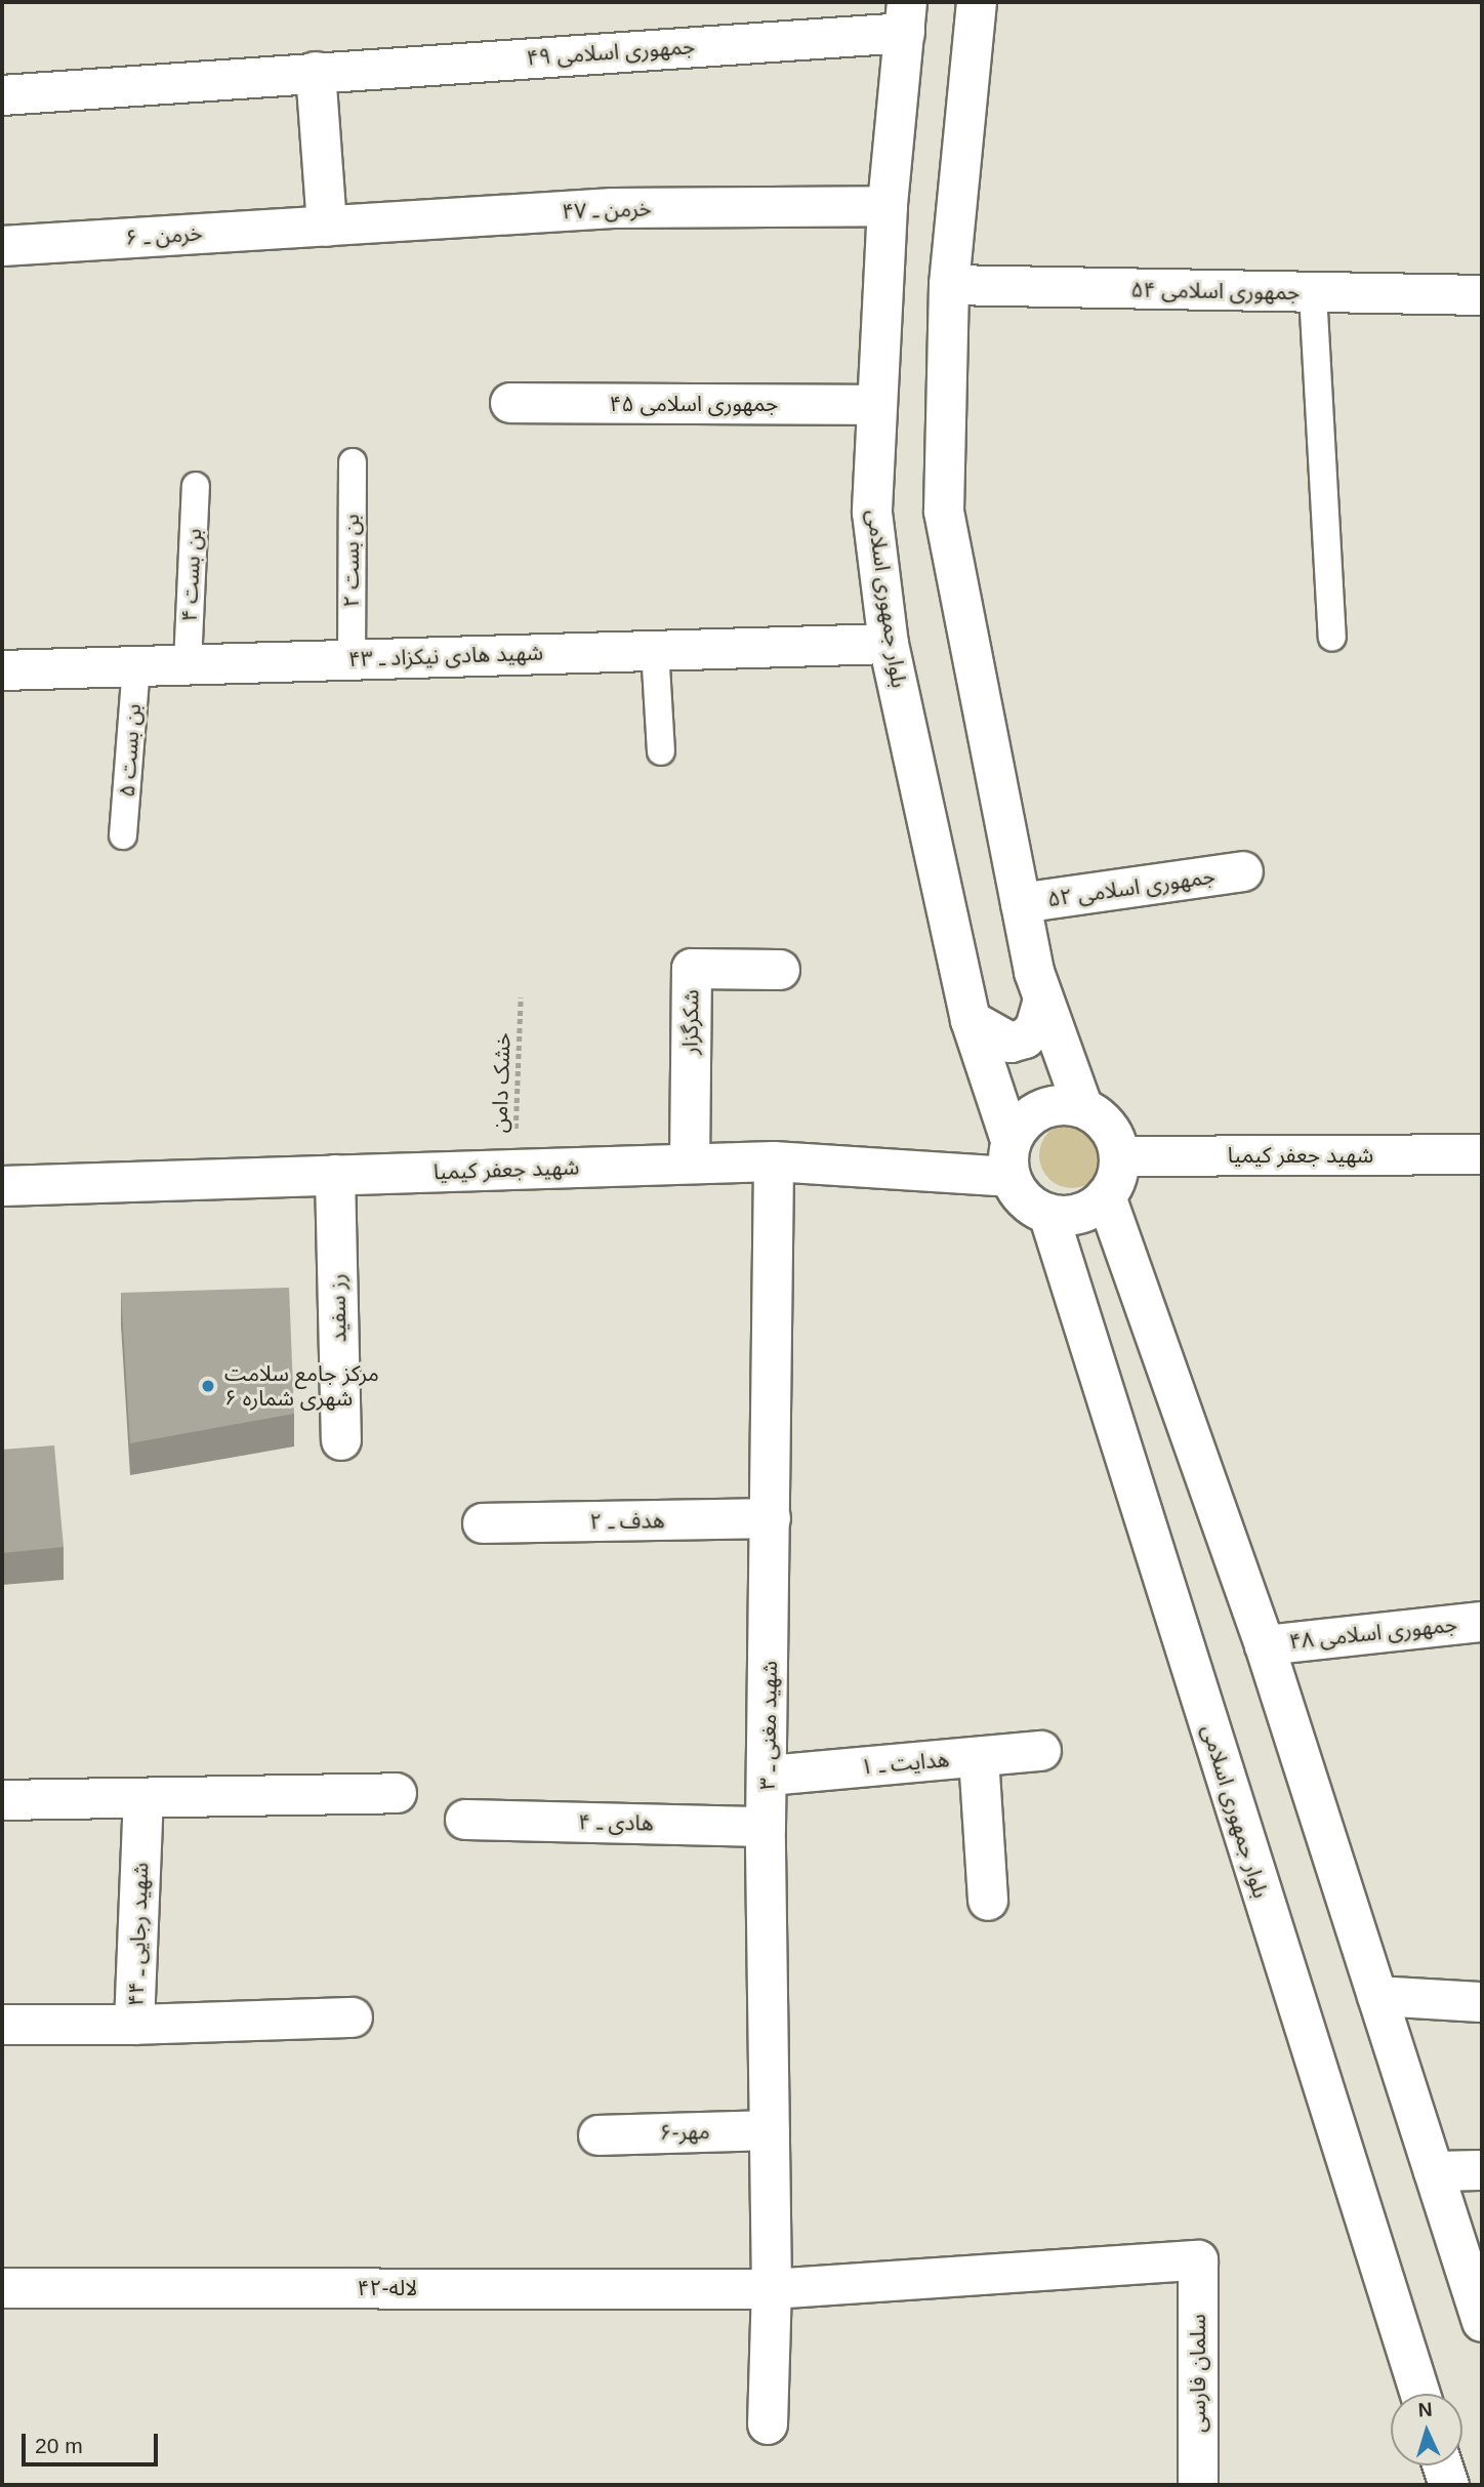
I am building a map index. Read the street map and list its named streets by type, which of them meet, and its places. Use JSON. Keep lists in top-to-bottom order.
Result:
{
  "streets": {
    "street": [
      "جمهوری اسلامی ۴۹",
      "خرمن ـ ۴۷",
      "خرمن ـ ۶",
      "جمهوری اسلامی ۵۴",
      "جمهوری اسلامی ۴۵",
      "بلوار جمهوری اسلامی",
      "شهید هادی نیکزاد ـ ۴۳",
      "جمهوری اسلامی ۵۲",
      "شکرگزار",
      "شهید جعفر کیمیا",
      "رز سفید",
      "هدف ـ ۲",
      "جمهوری اسلامی ۴۸",
      "شهید مغنی ـ ۳",
      "هدایت ـ ۱",
      "هادی ـ ۴",
      "شهید رجایی ـ ۴۴",
      "مهر-۶",
      "لاله-۴۲",
      "سلمان فارسی"
    ],
    "lane": ["بن بست ۲", "بن بست ۴", "بن بست ۵"],
    "path": ["خشک دامن"]
  },
  "crossings": [
    ["جمهوری اسلامی ۴۹", "بلوار جمهوری اسلامی"],
    ["خرمن ـ ۴۷", "خرمن ـ ۶"],
    ["خرمن ـ ۴۷", "بلوار جمهوری اسلامی"],
    ["جمهوری اسلامی ۴۵", "بلوار جمهوری اسلامی"],
    ["بن بست ۲", "شهید هادی نیکزاد ـ ۴۳"],
    ["بن بست ۴", "شهید هادی نیکزاد ـ ۴۳"],
    ["بلوار جمهوری اسلامی", "شهید هادی نیکزاد ـ ۴۳"],
    ["بلوار جمهوری اسلامی", "شهید جعفر کیمیا"],
    ["شهید هادی نیکزاد ـ ۴۳", "بن بست ۵"],
    ["شکرگزار", "شهید جعفر کیمیا"],
    ["خشک دامن", "شهید جعفر کیمیا"],
    ["شهید جعفر کیمیا", "رز سفید"],
    ["شهید جعفر کیمیا", "شهید مغنی ـ ۳"],
    ["هدف ـ ۲", "شهید مغنی ـ ۳"],
    ["شهید مغنی ـ ۳", "هدایت ـ ۱"],
    ["شهید مغنی ـ ۳", "هادی ـ ۴"],
    ["شهید مغنی ـ ۳", "مهر-۶"],
    ["شهید مغنی ـ ۳", "لاله-۴۲"],
    ["لاله-۴۲", "سلمان فارسی"]
  ],
  "places": ["مرکز جامع سلامت شهری شماره ۶"],
  "scale_bar": "20 m",
  "north": "top"
}
